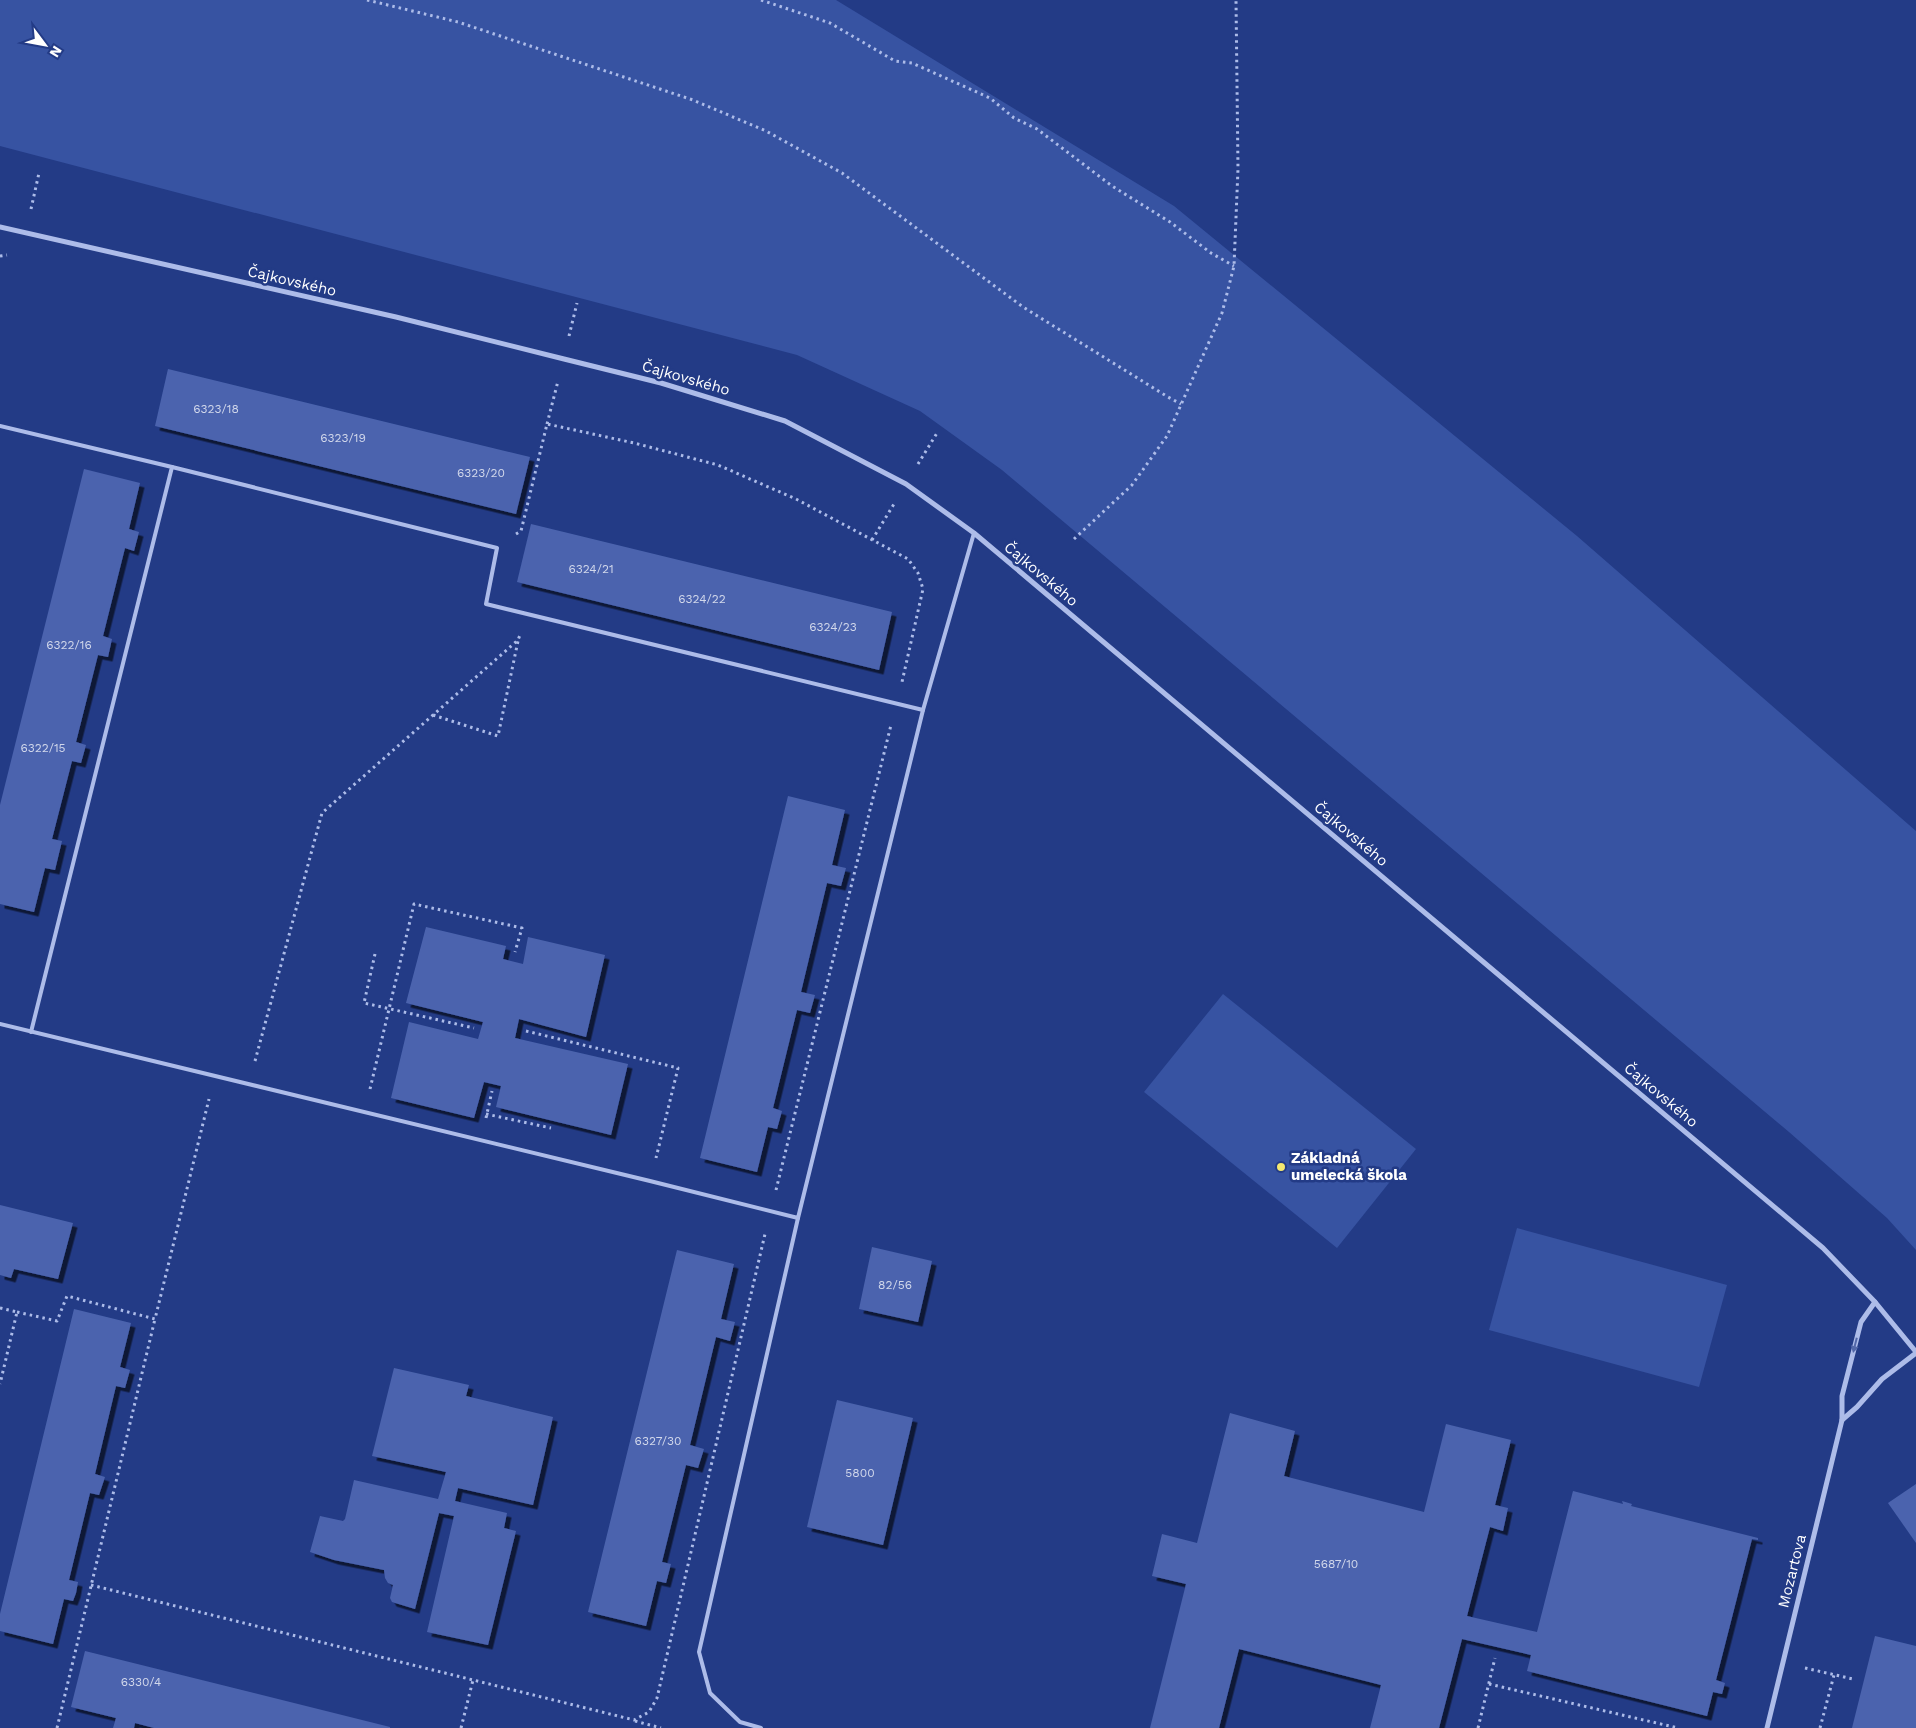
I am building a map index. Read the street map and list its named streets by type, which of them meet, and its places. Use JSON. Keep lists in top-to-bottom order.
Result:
{
  "streets": {
    "street": ["Čajkovského", "Mozartova"]
  },
  "crossings": [
    ["Čajkovského", "Mozartova"]
  ],
  "places": ["Základná umelecká škola"],
  "house_numbers": [
    "6323/18",
    "6323/19",
    "6323/20",
    "6324/21",
    "6324/22",
    "6324/23",
    "6322/16",
    "6322/15",
    "82/56",
    "6327/30",
    "5800",
    "5687/10",
    "6330/4"
  ],
  "north": "bottom right"
}
